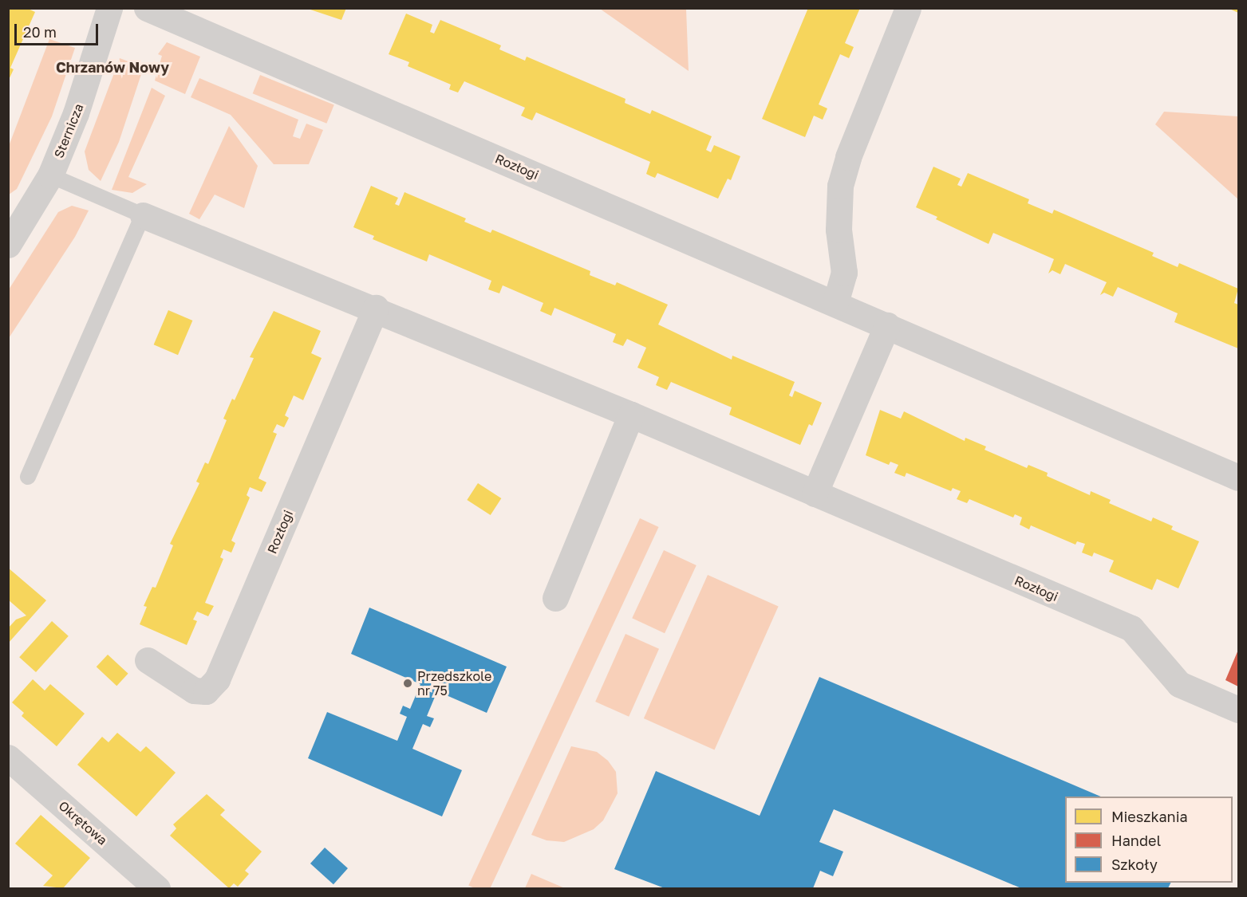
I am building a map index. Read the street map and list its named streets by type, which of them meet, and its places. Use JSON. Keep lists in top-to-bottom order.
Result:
{
  "streets": {
    "street": ["Sternicza", "Rozłogi", "Okrętowa"]
  },
  "districts": ["Chrzanów Nowy"],
  "places": ["Przedszkole nr 75"],
  "legend": ["Mieszkania", "Handel", "Szkoły"],
  "scale_bar": "20 m"
}
